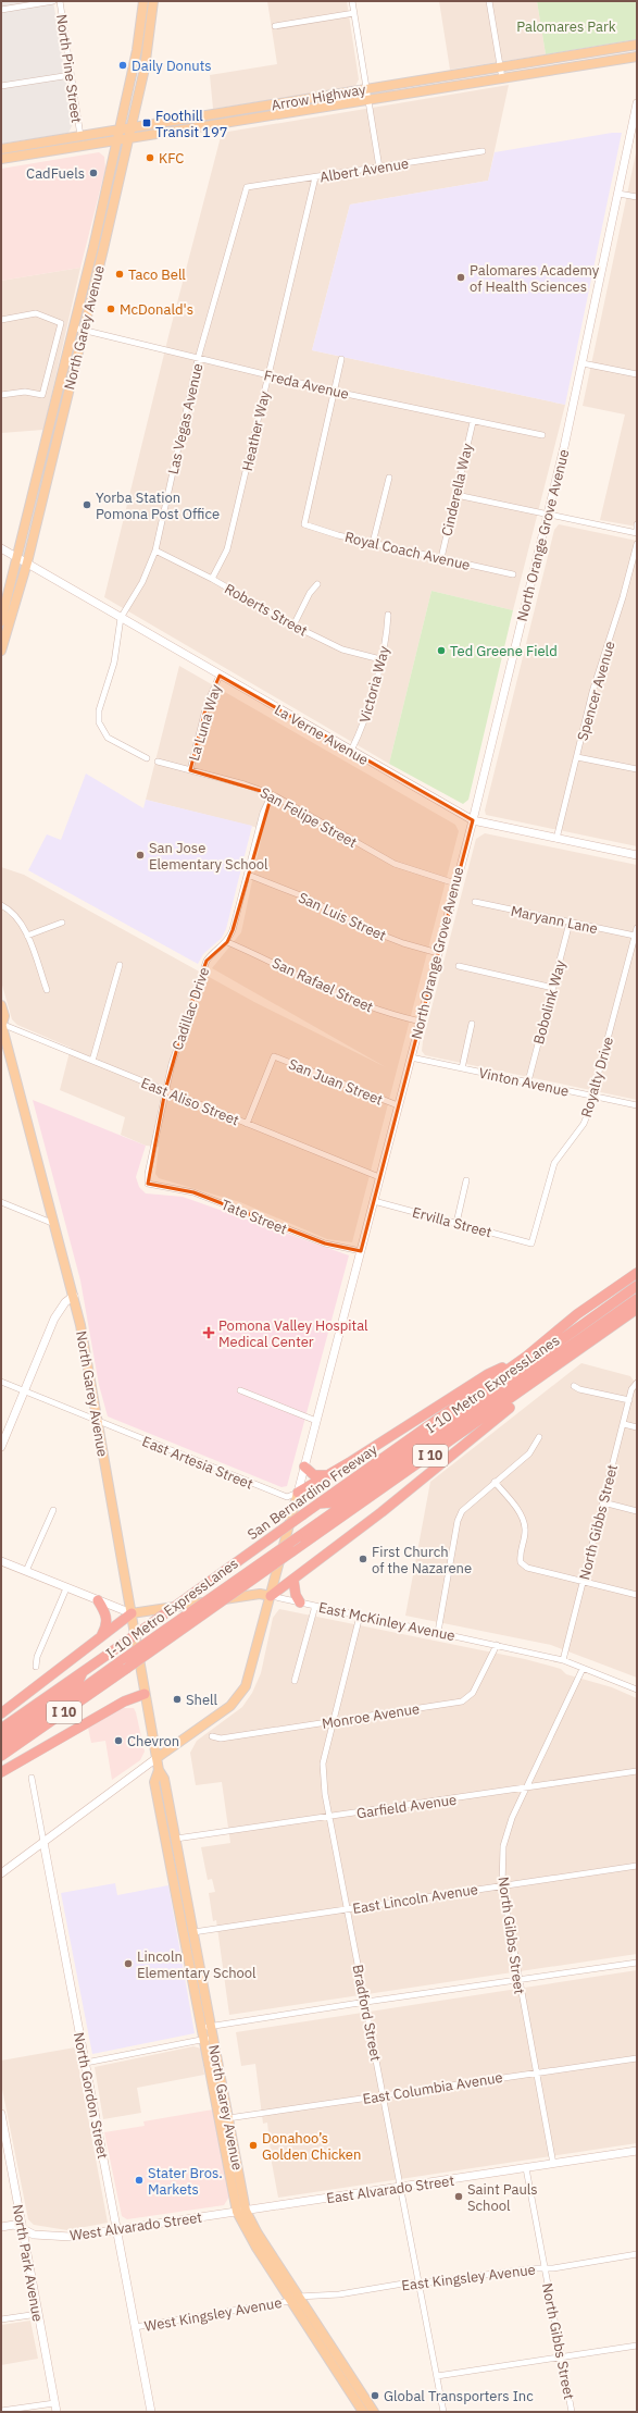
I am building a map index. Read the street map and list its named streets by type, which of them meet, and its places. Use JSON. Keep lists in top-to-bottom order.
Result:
{
  "streets": {
    "highway": ["I-10 Metro ExpressLanes", "I 10", "San Bernardino Freeway"],
    "main road": [
      "Arrow Highway",
      "North Garey Avenue",
      "North Orange Grove Avenue",
      "La Verne Avenue",
      "East McKinley Avenue",
      "North Gordon Street",
      "East Alvarado Street",
      "West Alvarado Street",
      "North Park Avenue"
    ],
    "street": [
      "North Pine Street",
      "Albert Avenue",
      "Freda Avenue",
      "Las Vegas Avenue",
      "Heather Way",
      "Cinderella Way",
      "Royal Coach Avenue",
      "Roberts Street",
      "Victoria Way",
      "Spencer Avenue",
      "La Luna Way",
      "San Felipe Street",
      "San Luis Street",
      "Maryann Lane",
      "San Rafael Street",
      "Bobolink Way",
      "Cadillac Drive",
      "Royalty Drive",
      "San Juan Street",
      "Vinton Avenue",
      "East Aliso Street",
      "Tate Street",
      "Ervilla Street",
      "East Artesia Street",
      "North Gibbs Street",
      "Monroe Avenue",
      "Garfield Avenue",
      "East Lincoln Avenue",
      "Bradford Street",
      "East Columbia Avenue",
      "East Kingsley Avenue",
      "West Kingsley Avenue"
    ]
  },
  "crossings": [
    ["North Pine Street", "Arrow Highway"],
    ["Arrow Highway", "North Garey Avenue"],
    ["Albert Avenue", "Las Vegas Avenue"],
    ["Albert Avenue", "Heather Way"],
    ["North Garey Avenue", "Freda Avenue"],
    ["North Garey Avenue", "North Orange Grove Avenue"],
    ["North Garey Avenue", "La Verne Avenue"],
    ["North Garey Avenue", "East Aliso Street"],
    ["North Garey Avenue", "East Artesia Street"],
    ["North Garey Avenue", "East McKinley Avenue"],
    ["North Garey Avenue", "Garfield Avenue"],
    ["North Garey Avenue", "East Lincoln Avenue"],
    ["North Garey Avenue", "East Columbia Avenue"],
    ["North Garey Avenue", "East Alvarado Street"],
    ["North Garey Avenue", "West Alvarado Street"],
    ["North Garey Avenue", "East Kingsley Avenue"],
    ["North Garey Avenue", "West Kingsley Avenue"],
    ["Freda Avenue", "Las Vegas Avenue"],
    ["Freda Avenue", "Heather Way"],
    ["Freda Avenue", "Cinderella Way"],
    ["Freda Avenue", "Royal Coach Avenue"],
    ["Las Vegas Avenue", "Roberts Street"],
    ["Las Vegas Avenue", "La Verne Avenue"],
    ["Heather Way", "Roberts Street"],
    ["Cinderella Way", "Royal Coach Avenue"],
    ["North Orange Grove Avenue", "La Verne Avenue"],
    ["North Orange Grove Avenue", "San Felipe Street"],
    ["North Orange Grove Avenue", "San Luis Street"],
    ["North Orange Grove Avenue", "San Rafael Street"],
    ["North Orange Grove Avenue", "San Juan Street"],
    ["North Orange Grove Avenue", "Vinton Avenue"],
    ["North Orange Grove Avenue", "East Aliso Street"],
    ["North Orange Grove Avenue", "Tate Street"],
    ["North Orange Grove Avenue", "Ervilla Street"],
    ["North Orange Grove Avenue", "East Artesia Street"],
    ["North Orange Grove Avenue", "East McKinley Avenue"],
    ["Roberts Street", "Victoria Way"],
    ["Victoria Way", "La Verne Avenue"],
    ["Spencer Avenue", "La Verne Avenue"],
    ["La Luna Way", "La Verne Avenue"],
    ["La Luna Way", "San Felipe Street"],
    ["Maryann Lane", "Bobolink Way"],
    ["Maryann Lane", "Royalty Drive"],
    ["San Rafael Street", "Cadillac Drive"],
    ["Bobolink Way", "Vinton Avenue"],
    ["Cadillac Drive", "East Aliso Street"],
    ["Cadillac Drive", "Tate Street"],
    ["Royalty Drive", "Vinton Avenue"],
    ["Royalty Drive", "Ervilla Street"],
    ["San Juan Street", "East Aliso Street"],
    ["I-10 Metro ExpressLanes", "I 10"],
    ["I-10 Metro ExpressLanes", "San Bernardino Freeway"],
    ["North Gibbs Street", "East McKinley Avenue"],
    ["North Gibbs Street", "Garfield Avenue"],
    ["North Gibbs Street", "East Lincoln Avenue"],
    ["North Gibbs Street", "East Columbia Avenue"],
    ["North Gibbs Street", "East Alvarado Street"],
    ["North Gibbs Street", "East Kingsley Avenue"],
    ["East McKinley Avenue", "Monroe Avenue"],
    ["East McKinley Avenue", "Bradford Street"],
    ["Monroe Avenue", "Bradford Street"],
    ["Garfield Avenue", "Bradford Street"],
    ["East Lincoln Avenue", "Bradford Street"],
    ["Bradford Street", "East Columbia Avenue"],
    ["Bradford Street", "East Alvarado Street"],
    ["Bradford Street", "East Kingsley Avenue"],
    ["North Gordon Street", "West Alvarado Street"],
    ["North Gordon Street", "West Kingsley Avenue"],
    ["East Alvarado Street", "West Alvarado Street"],
    ["West Alvarado Street", "North Park Avenue"]
  ],
  "parks": ["Palomares Park"],
  "places": {
    "other": [
      "Daily Donuts",
      "KFC",
      "CadFuels",
      "Taco Bell",
      "Palomares Academy of Health Sciences",
      "McDonald's",
      "Yorba Station Pomona Post Office",
      "Ted Greene Field",
      "San Jose Elementary School",
      "First Church of the Nazarene",
      "Shell",
      "Chevron",
      "Lincoln Elementary School",
      "Donahoo’s Golden Chicken",
      "Stater Bros. Markets",
      "Saint Pauls School",
      "Global Transporters Inc"
    ],
    "transit": ["Foothill Transit 197"],
    "health": ["Pomona Valley Hospital Medical Center"]
  }
}
